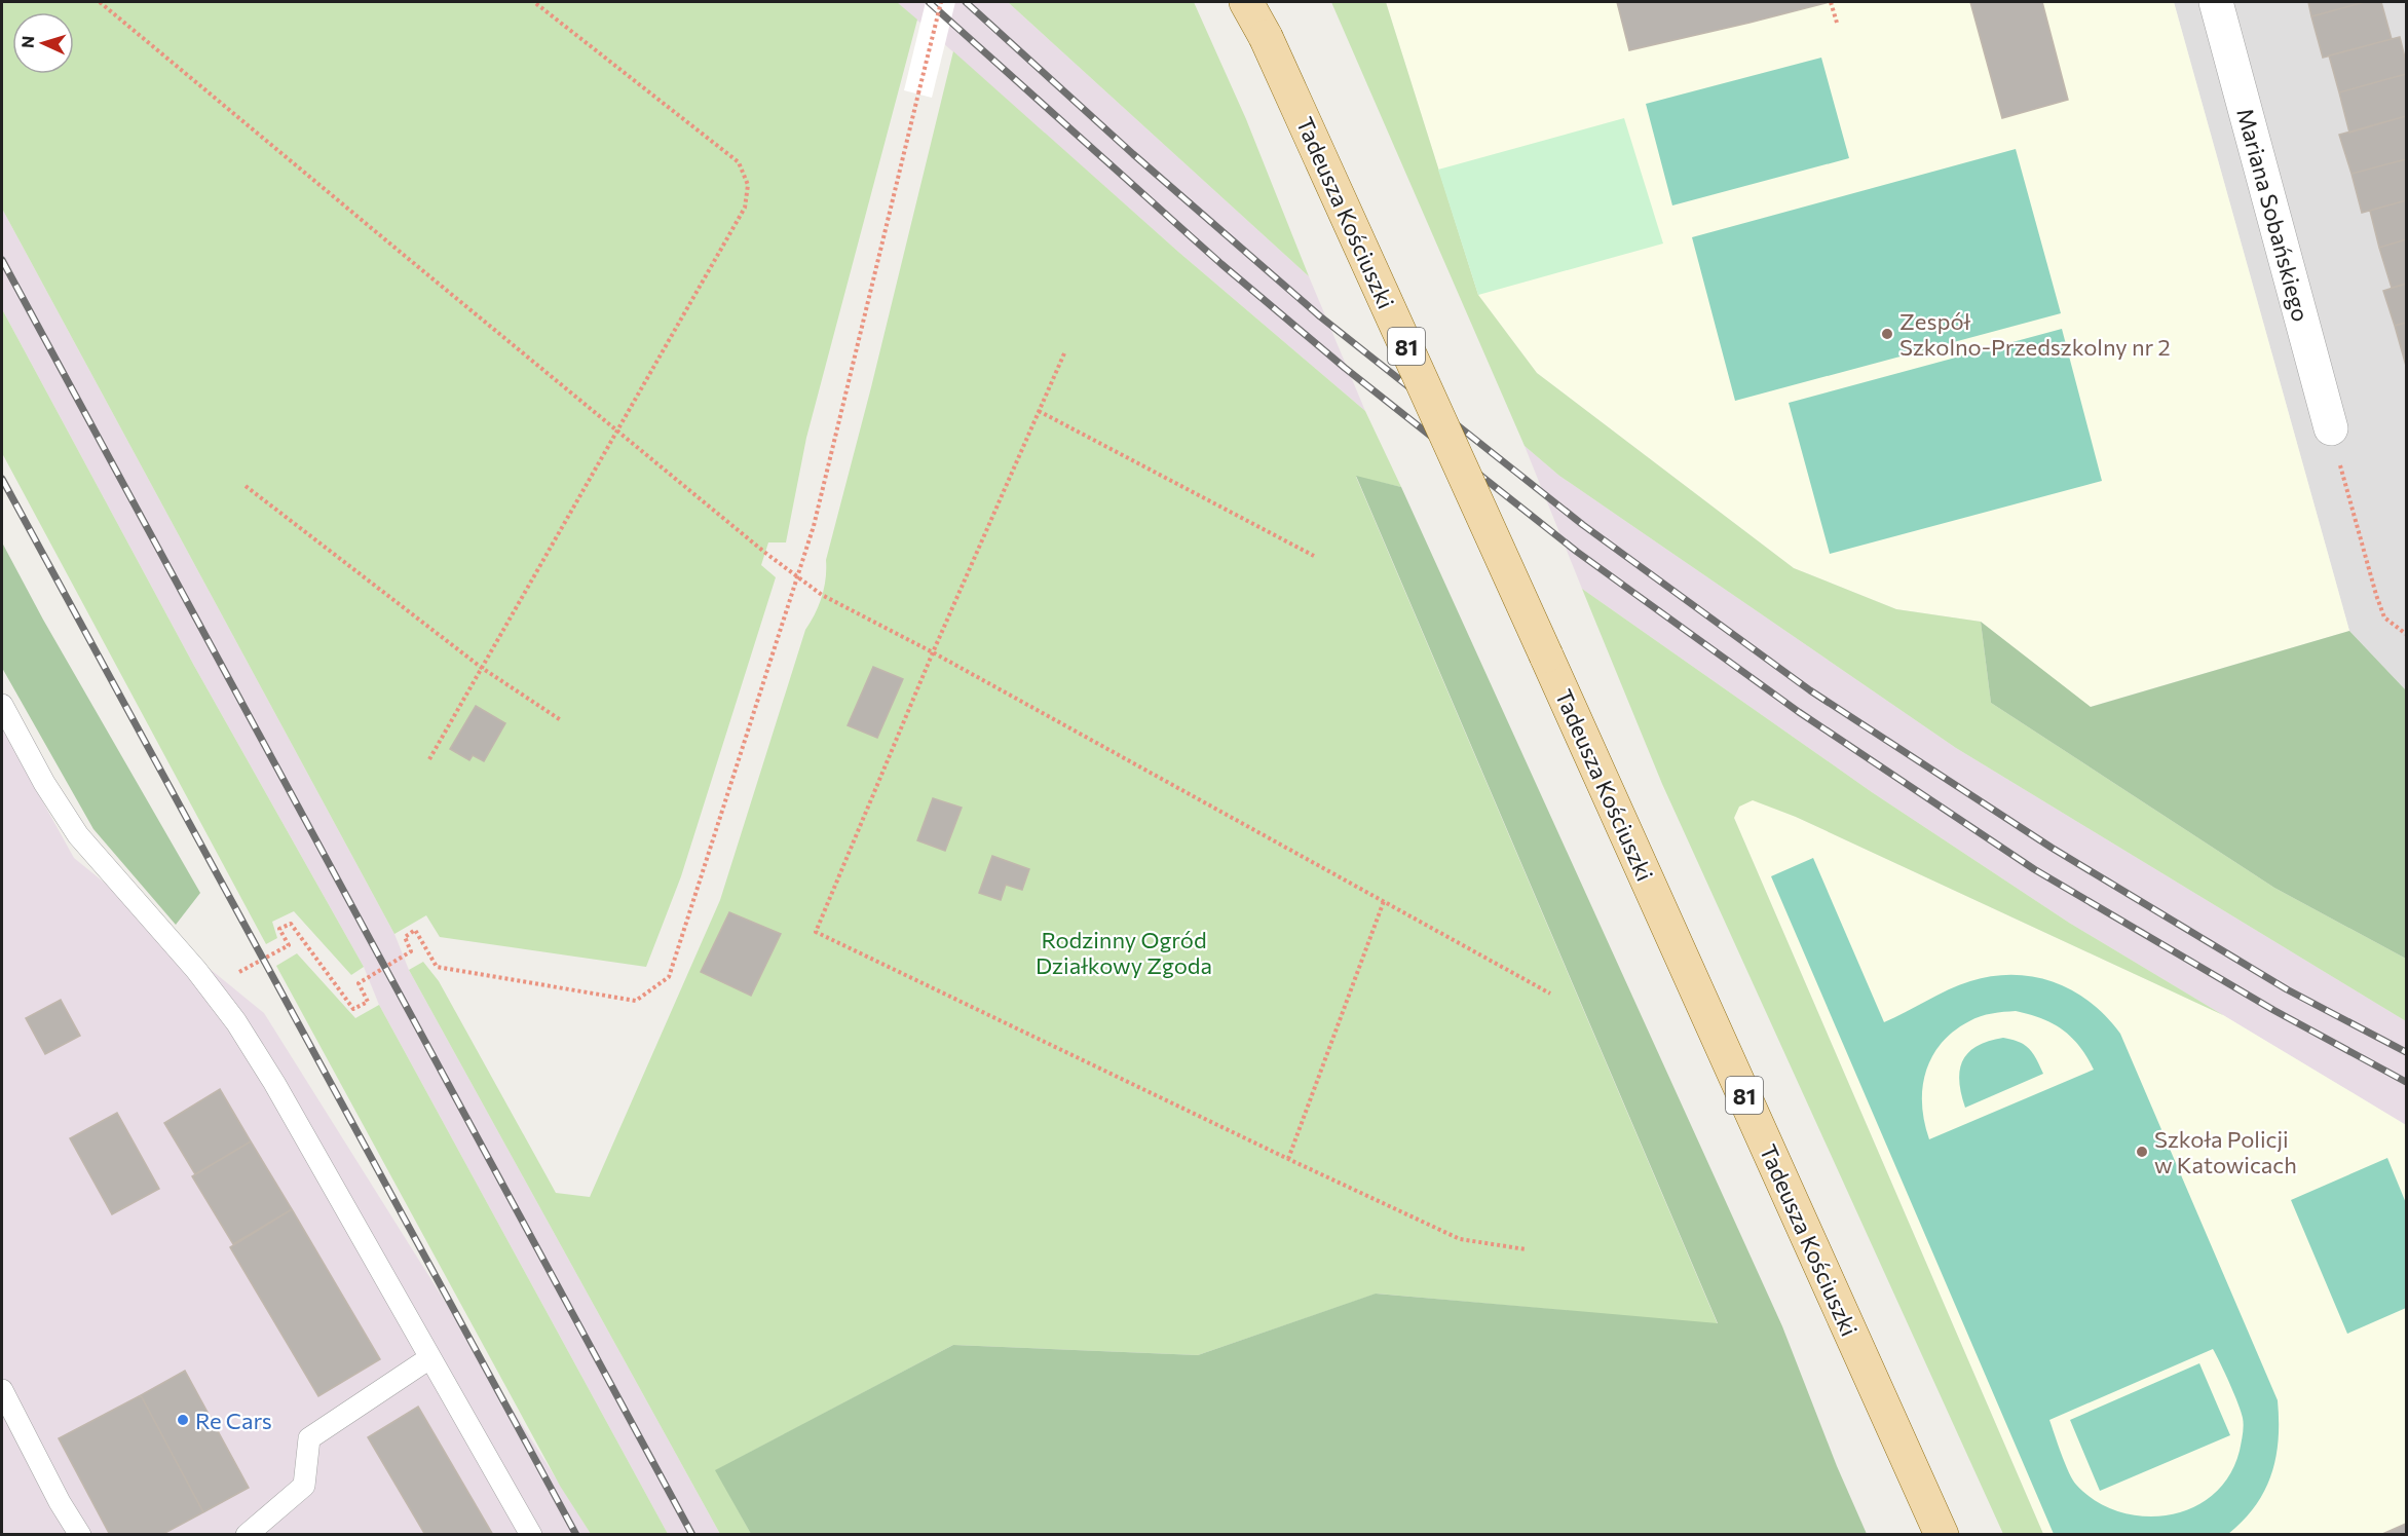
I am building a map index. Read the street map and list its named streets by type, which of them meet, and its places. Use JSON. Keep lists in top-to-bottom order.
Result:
{
  "streets": {
    "main road": ["Tadeusza Kościuszki", "81"],
    "street": ["Mariana Sobańskiego"]
  },
  "parks": ["Rodzinny Ogród Działkowy Zgoda"],
  "places": ["Zespół Szkolno-Przedszkolny nr 2", "Szkoła Policji w Katowicach", "Re Cars"],
  "north": "left"
}
